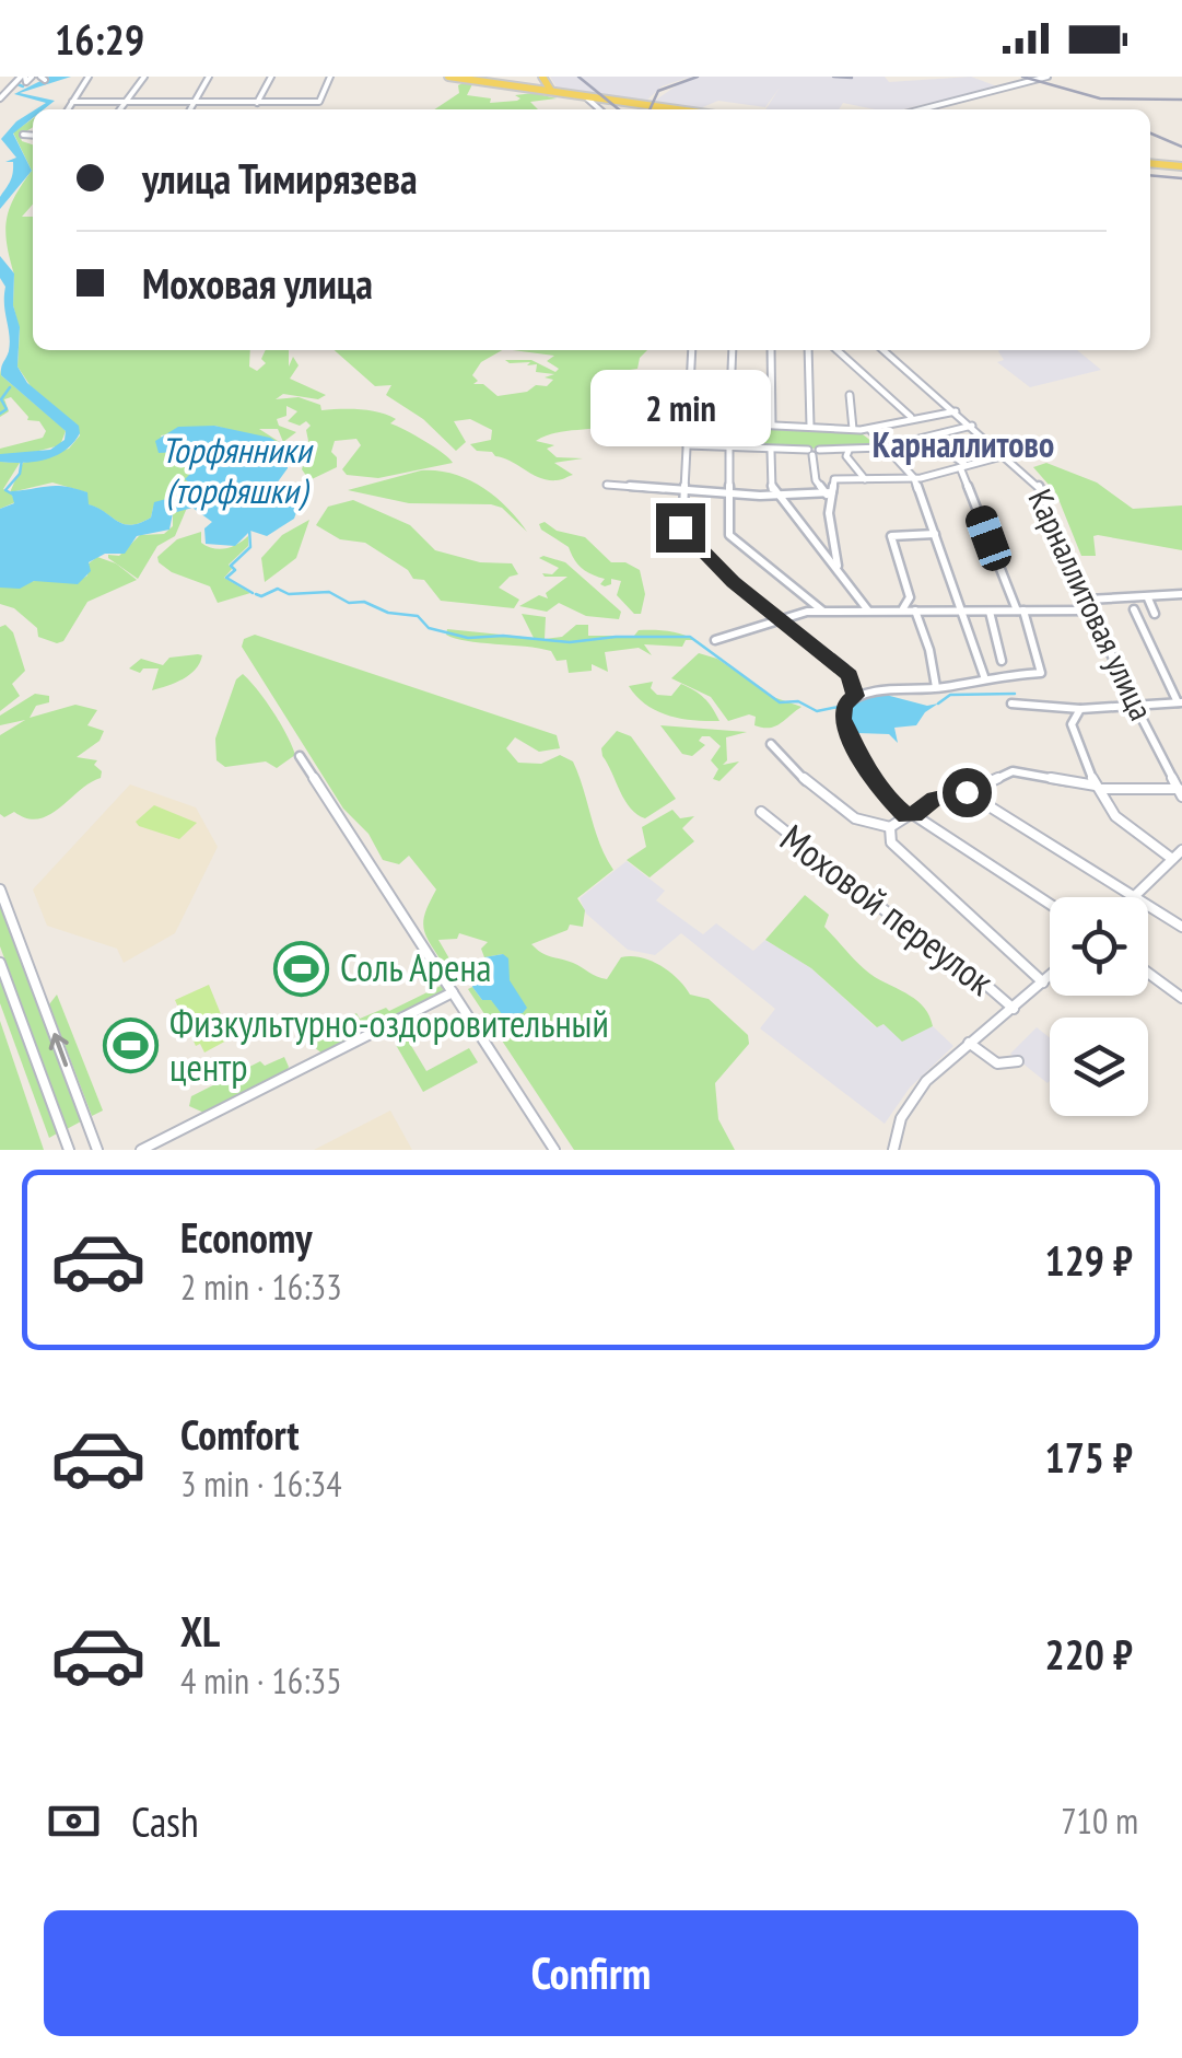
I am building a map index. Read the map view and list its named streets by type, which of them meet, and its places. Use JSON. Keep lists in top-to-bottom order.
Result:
{
  "streets": {
    "street": ["Карналлитовая улица", "Моховой переулок"]
  },
  "districts": ["Карналлитово"],
  "water": ["Торфянники (торфяшки)"],
  "places": {
    "sports": ["Соль Арена", "Физкультурно-оздоровительный центр"]
  },
  "page": {
    "status": "16:29",
    "banner": ["улица Тимирязева", "Моховая улица"],
    "bubble": "2 min",
    "list": [
      {
        "name": "Economy",
        "note": "2 min · 16:33",
        "value": "129 ₽"
      },
      {
        "name": "Comfort",
        "note": "3 min · 16:34",
        "value": "175 ₽"
      },
      {
        "name": "XL",
        "note": "4 min · 16:35",
        "value": "220 ₽"
      }
    ],
    "pay": ["Cash", "710 m"],
    "buttons": "Confirm"
  }
}
